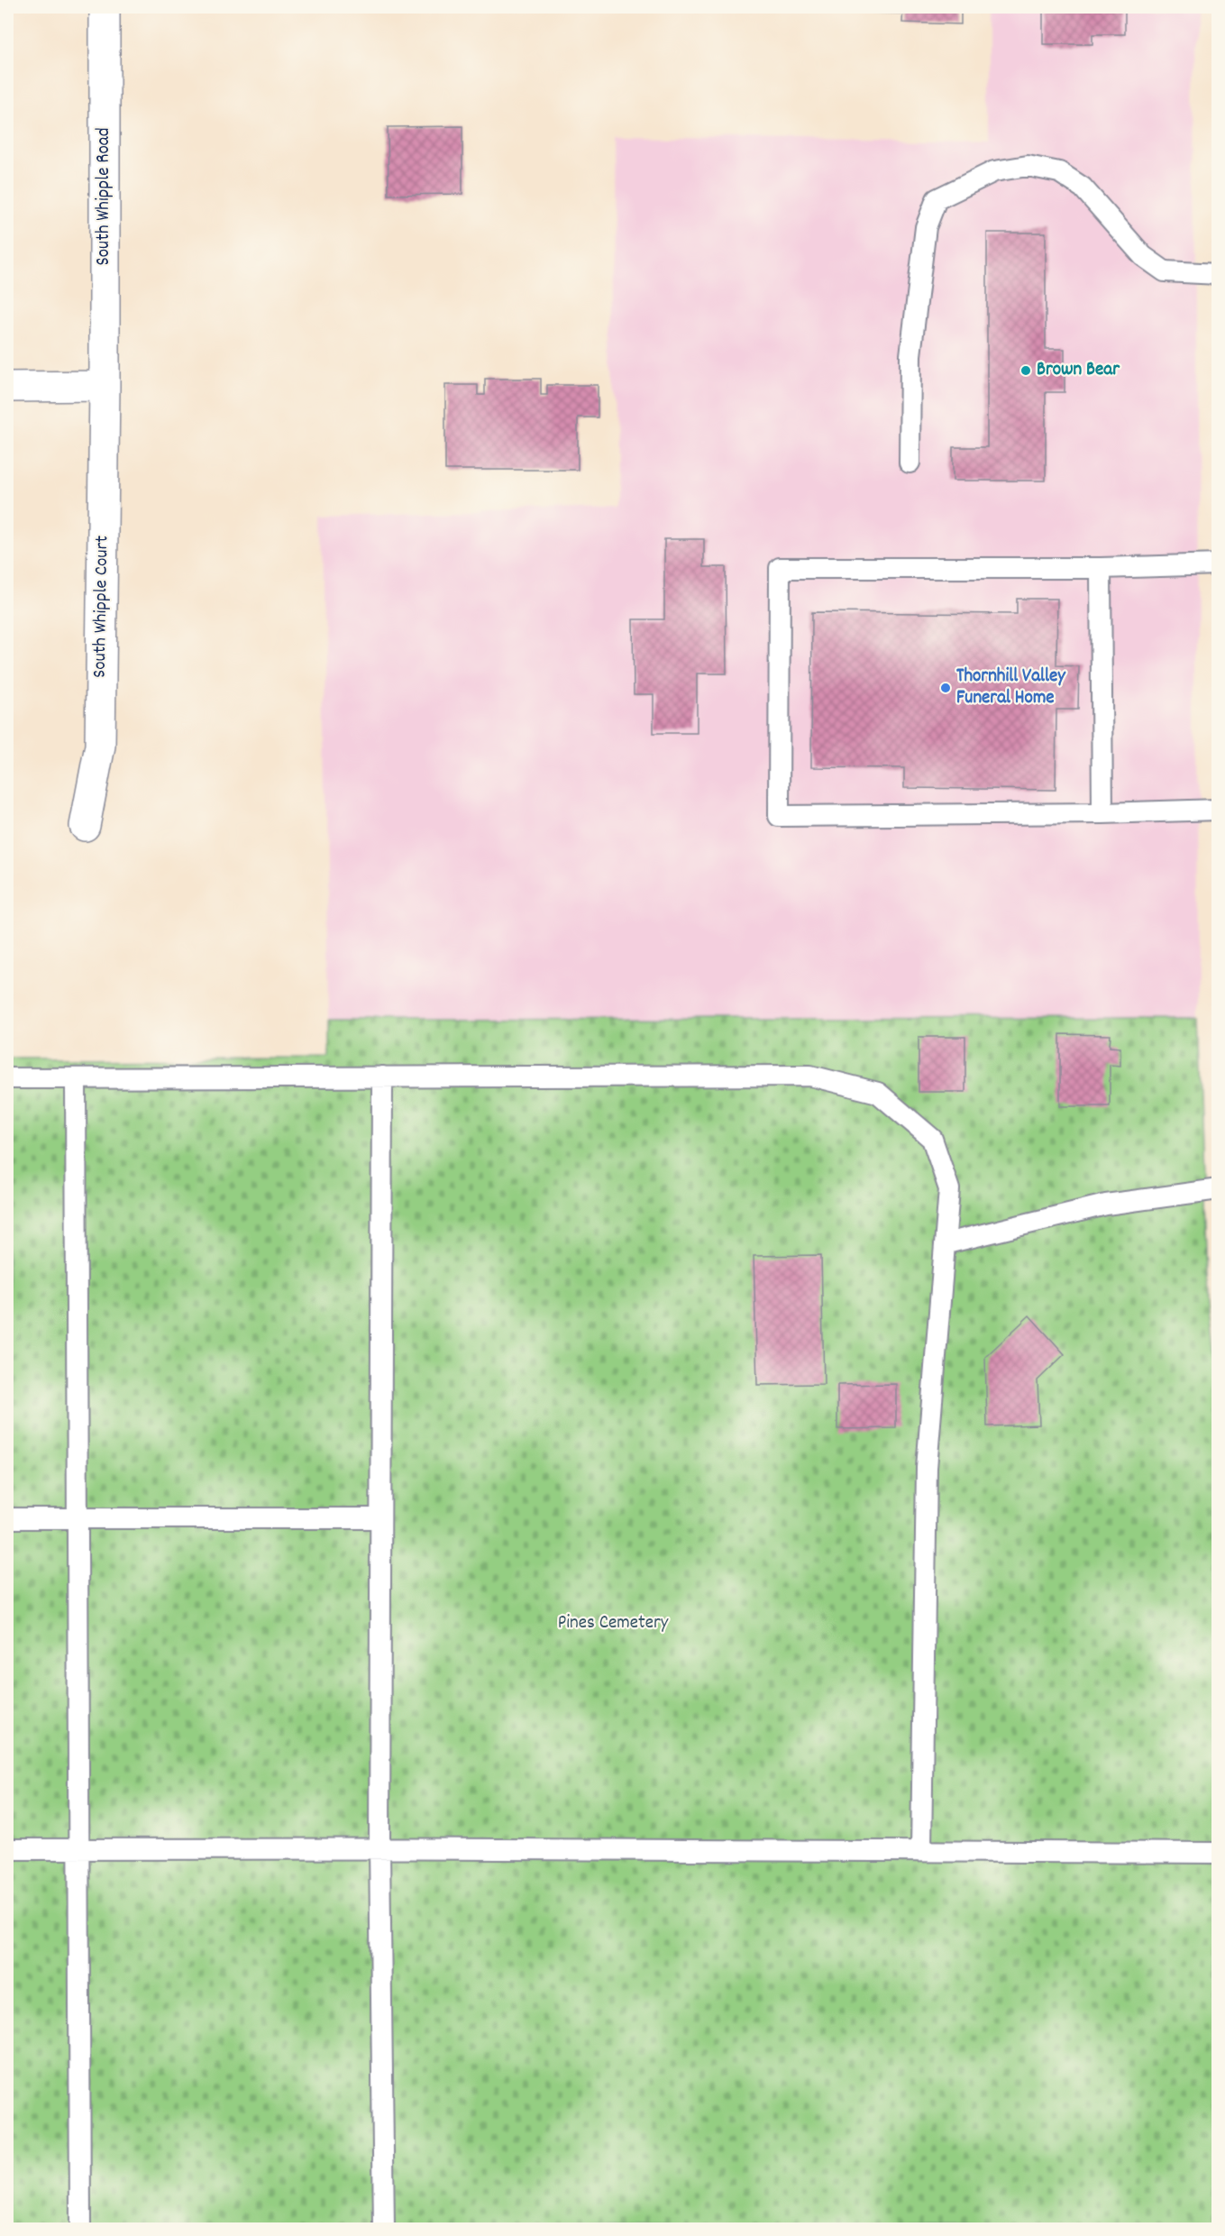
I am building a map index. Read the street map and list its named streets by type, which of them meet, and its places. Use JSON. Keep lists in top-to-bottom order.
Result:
{
  "streets": {
    "street": ["South Whipple Road", "South Whipple Court"]
  },
  "crossings": [
    ["South Whipple Road", "South Whipple Court"]
  ],
  "parks": ["Pines Cemetery"],
  "places": ["Brown Bear", "Thornhill Valley Funeral Home"]
}
